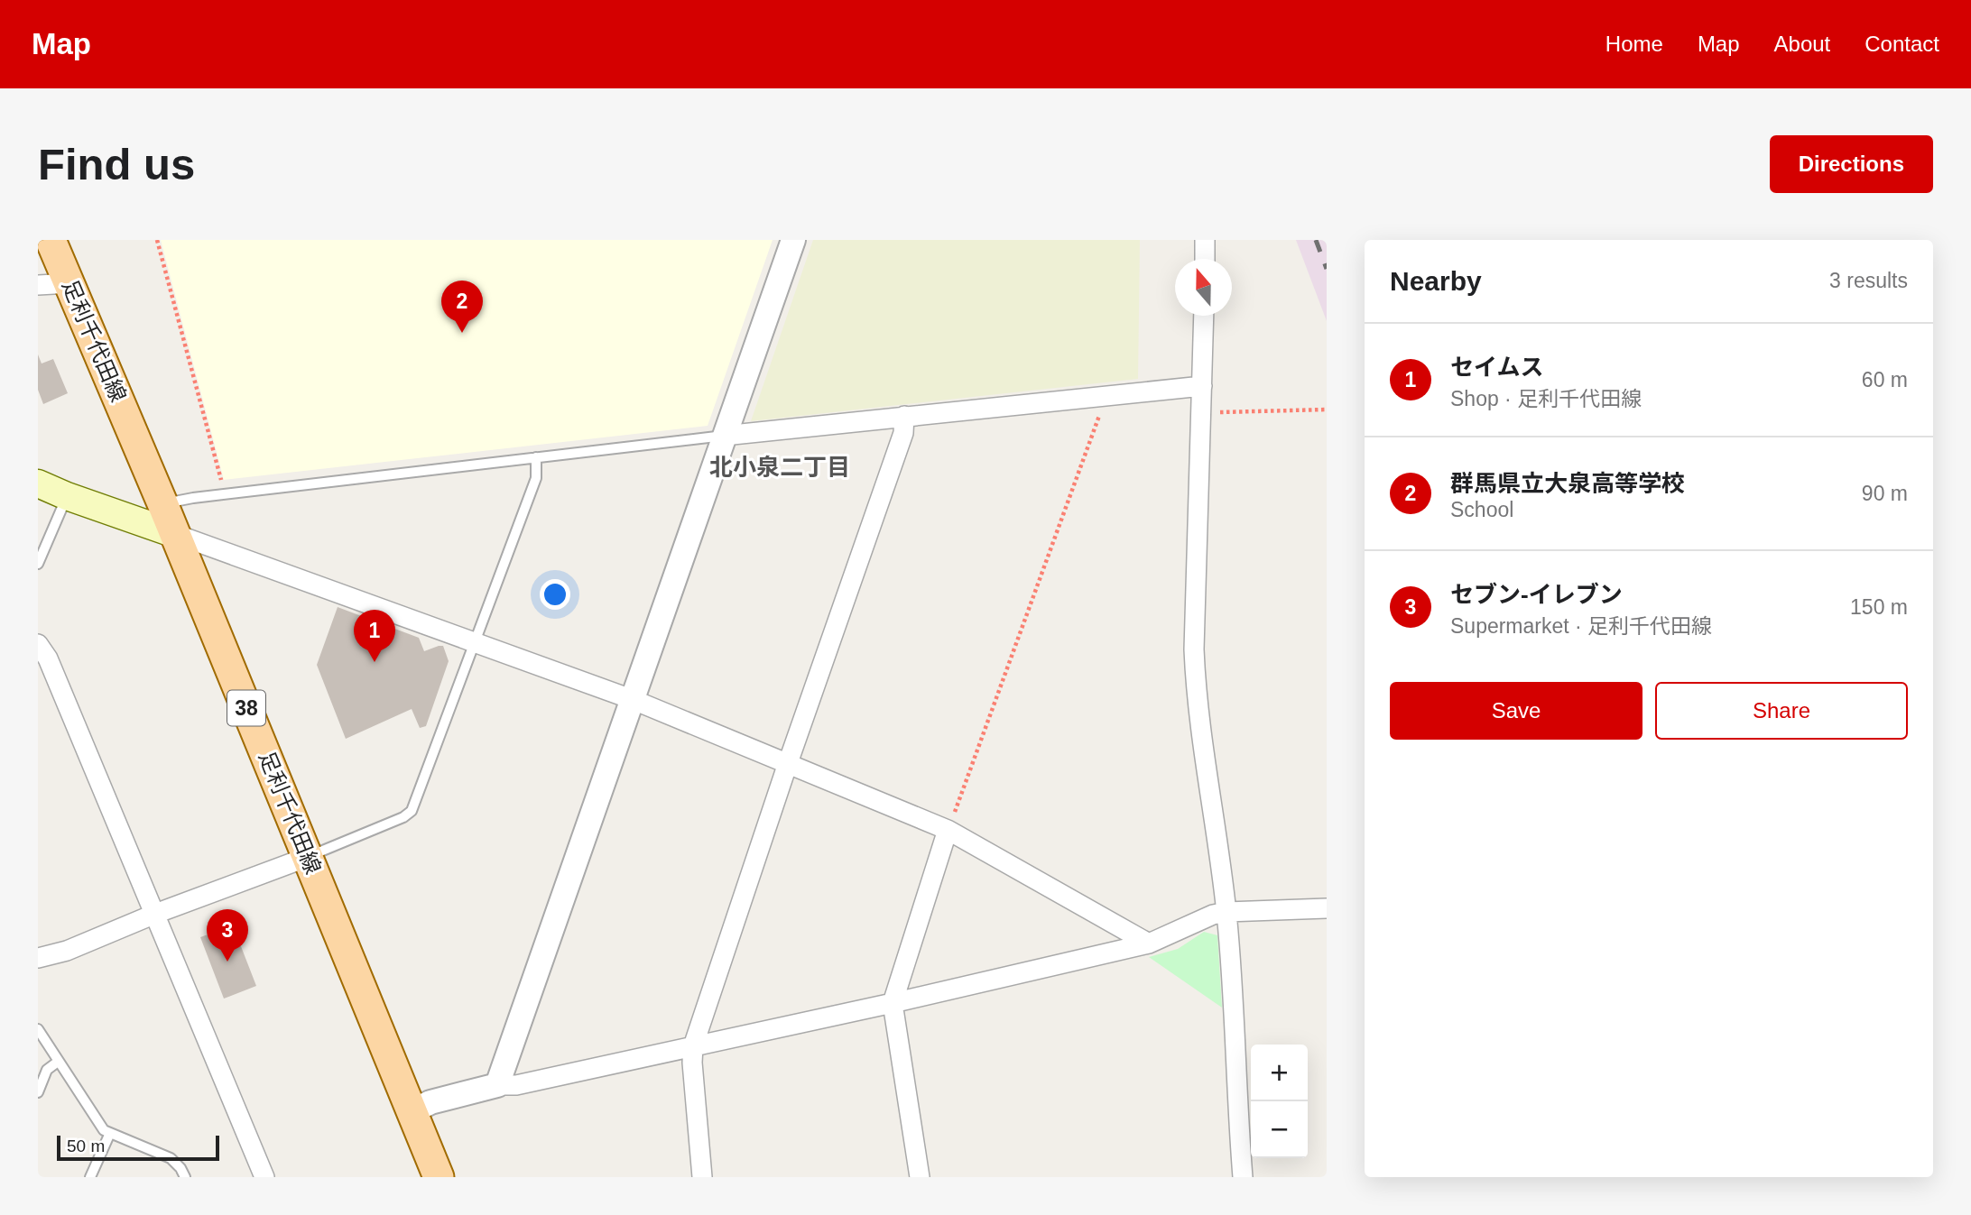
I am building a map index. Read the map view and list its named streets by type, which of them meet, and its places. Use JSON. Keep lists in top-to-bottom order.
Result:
{
  "streets": {
    "main road": ["足利千代田線", "38"]
  },
  "districts": ["北小泉二丁目"],
  "scale_bar": "50 m",
  "north": "top",
  "page": {
    "header": "Map",
    "nav": [
      "Home",
      "Map",
      "About",
      "Contact"
    ],
    "buttons": [
      "Directions",
      ["Save", "Share"]
    ],
    "title": "Find us",
    "heading": ["Nearby", "3 results"],
    "pins": ["2", "1", "3"],
    "list": [
      {
        "mark": "1",
        "name": "セイムス",
        "note": "Shop · 足利千代田線",
        "value": "60 m"
      },
      {
        "mark": "2",
        "name": "群馬県立大泉高等学校",
        "note": "School",
        "value": "90 m"
      },
      {
        "mark": "3",
        "name": "セブン-イレブン",
        "note": "Supermarket · 足利千代田線",
        "value": "150 m"
      }
    ],
    "map_buttons": ["+", "−"],
    "scale": "50 m"
  }
}
